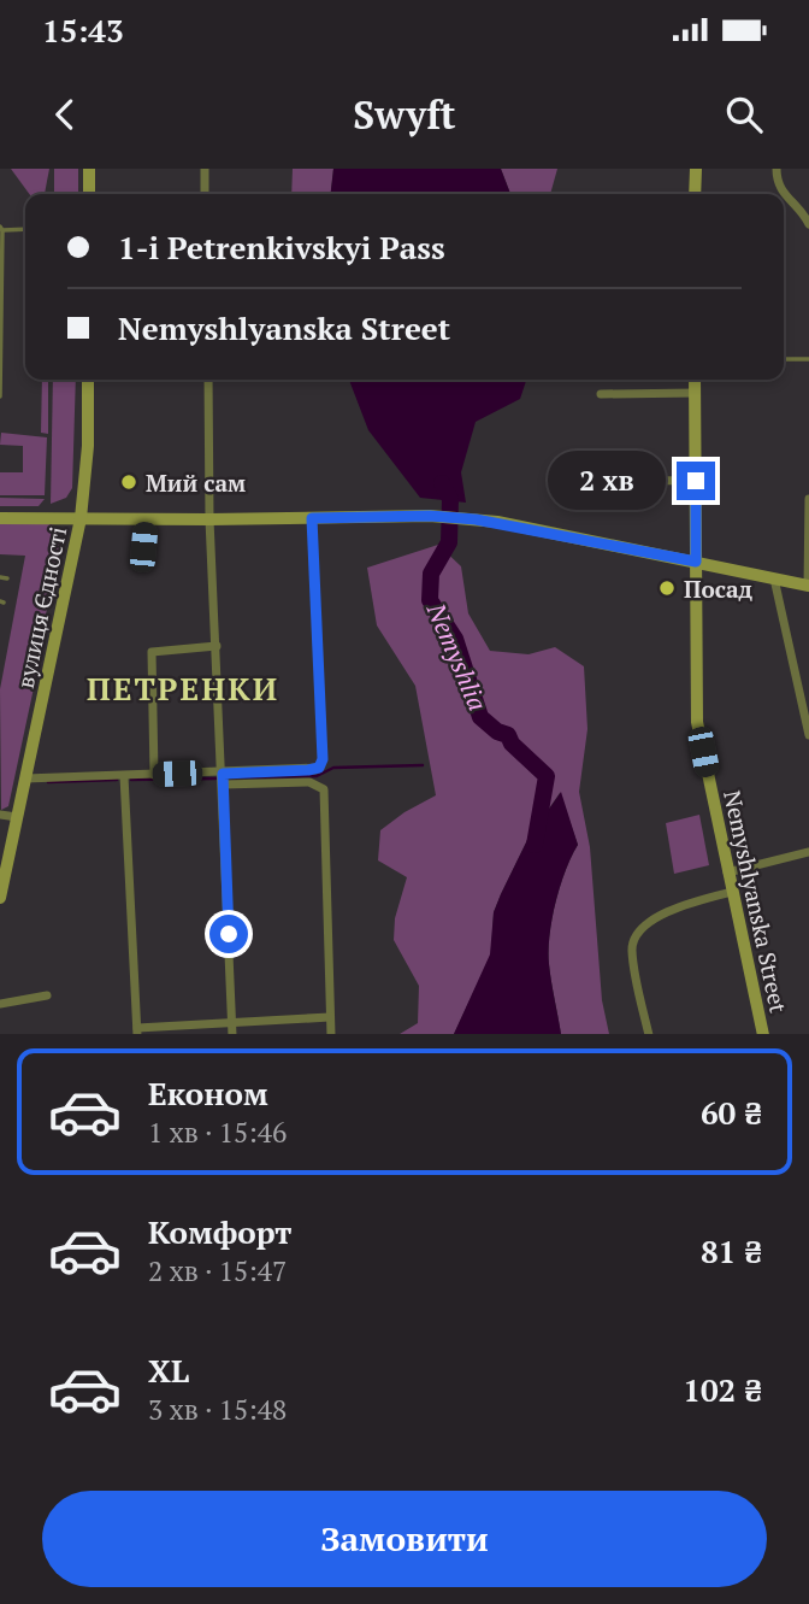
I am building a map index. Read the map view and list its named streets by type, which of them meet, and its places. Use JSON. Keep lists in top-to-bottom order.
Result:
{
  "streets": {
    "street": ["вулиця Єдності", "Nemyshlyanska Street"]
  },
  "districts": ["ПЕТРЕНКИ"],
  "water": ["Nemyshlia"],
  "places": ["Мий сам", "Посад"],
  "page": {
    "status": "15:43",
    "header": "Swyft",
    "banner": ["1-i Petrenkivskyi Pass", "Nemyshlyanska Street"],
    "bubble": "2 хв",
    "list": [
      {
        "name": "Економ",
        "note": "1 хв · 15:46",
        "value": "60 ₴"
      },
      {
        "name": "Комфорт",
        "note": "2 хв · 15:47",
        "value": "81 ₴"
      },
      {
        "name": "XL",
        "note": "3 хв · 15:48",
        "value": "102 ₴"
      }
    ],
    "buttons": "Замовити"
  }
}
